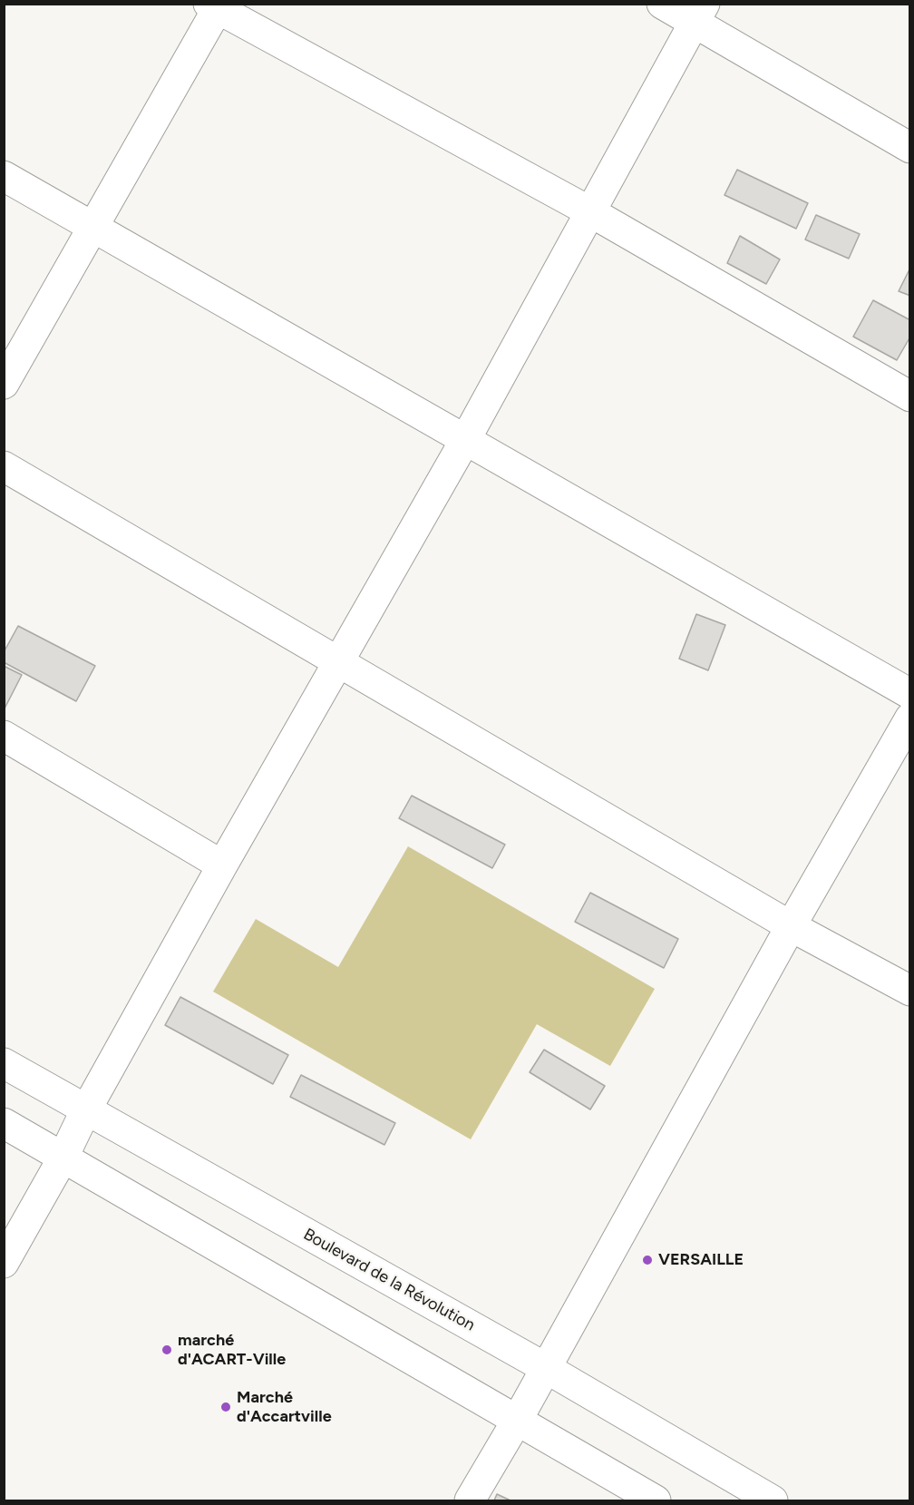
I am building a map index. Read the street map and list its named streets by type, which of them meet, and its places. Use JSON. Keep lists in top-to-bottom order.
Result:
{
  "streets": {
    "street": ["Boulevard de la Révolution"]
  },
  "places": ["VERSAILLE", "marché d'ACART-Ville", "Marché d'Accartville"]
}
